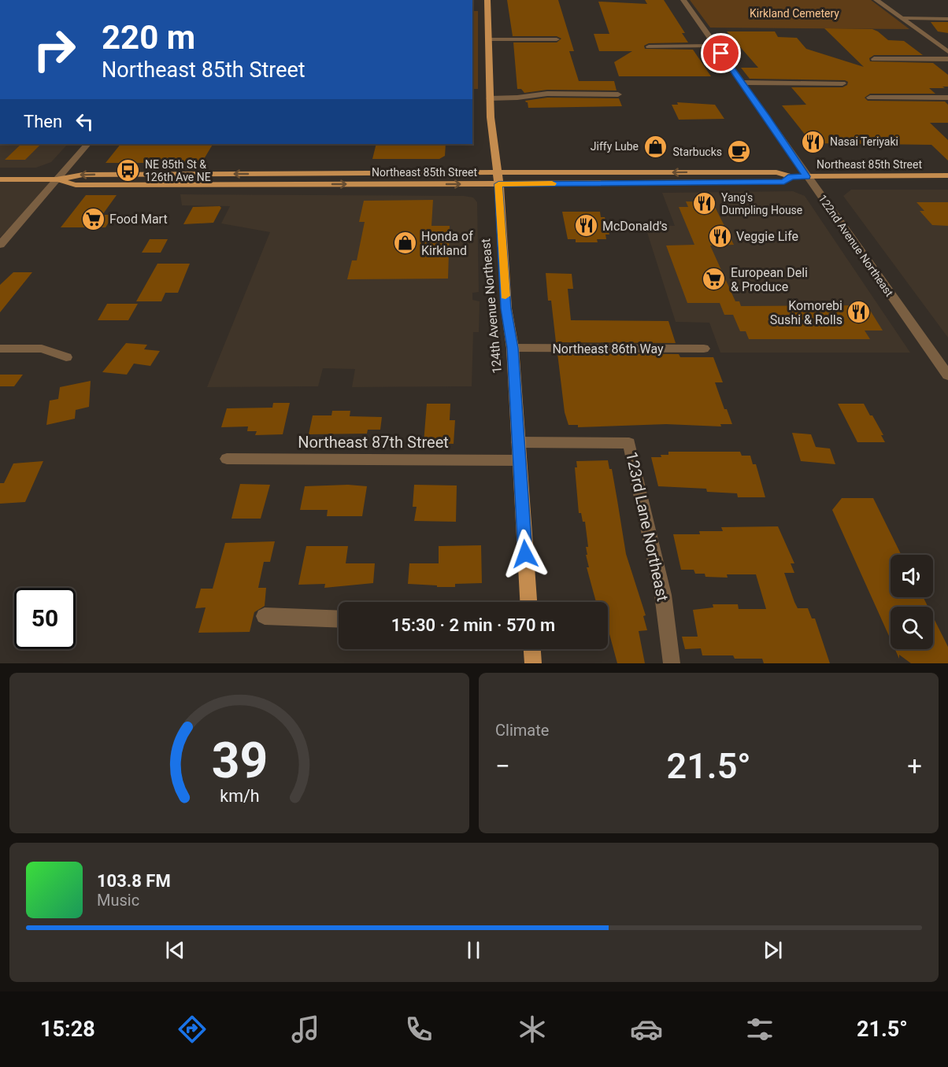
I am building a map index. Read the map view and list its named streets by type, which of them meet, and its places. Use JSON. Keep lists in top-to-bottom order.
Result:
{
  "streets": {
    "main road": ["Northeast 85th Street", "124th Avenue Northeast"],
    "street": [
      "122nd Avenue Northeast",
      "Northeast 86th Way",
      "Northeast 87th Street",
      "123rd Lane Northeast"
    ]
  },
  "crossings": [
    ["Northeast 85th Street", "122nd Avenue Northeast"],
    ["Northeast 85th Street", "124th Avenue Northeast"],
    ["124th Avenue Northeast", "Northeast 86th Way"],
    ["124th Avenue Northeast", "Northeast 87th Street"],
    ["124th Avenue Northeast", "123rd Lane Northeast"]
  ],
  "parks": ["Kirkland Cemetery"],
  "places": {
    "restaurant": [
      "Nasai Teriyaki",
      "Yang's Dumpling House",
      "McDonald's",
      "Veggie Life",
      "Komorebi Sushi & Rolls"
    ],
    "shop": ["Jiffy Lube", "Honda of Kirkland"],
    "cafe": ["Starbucks"],
    "bus stop": ["NE 85th St & 126th Ave NE"],
    "supermarket": ["Food Mart", "European Deli & Produce"]
  },
  "page": {
    "turn": ["220 m", "Northeast 85th Street"],
    "then": "Then",
    "limit": "50",
    "trip": "15:30 · 2 min · 570 m",
    "tile": "Climate",
    "heat": ["−", "21.5°", "+"],
    "song": ["103.8 FM", "Music"],
    "tabs": ["15:28", "21.5°"],
    "gauge": ["39", "km/h"]
  }
}
